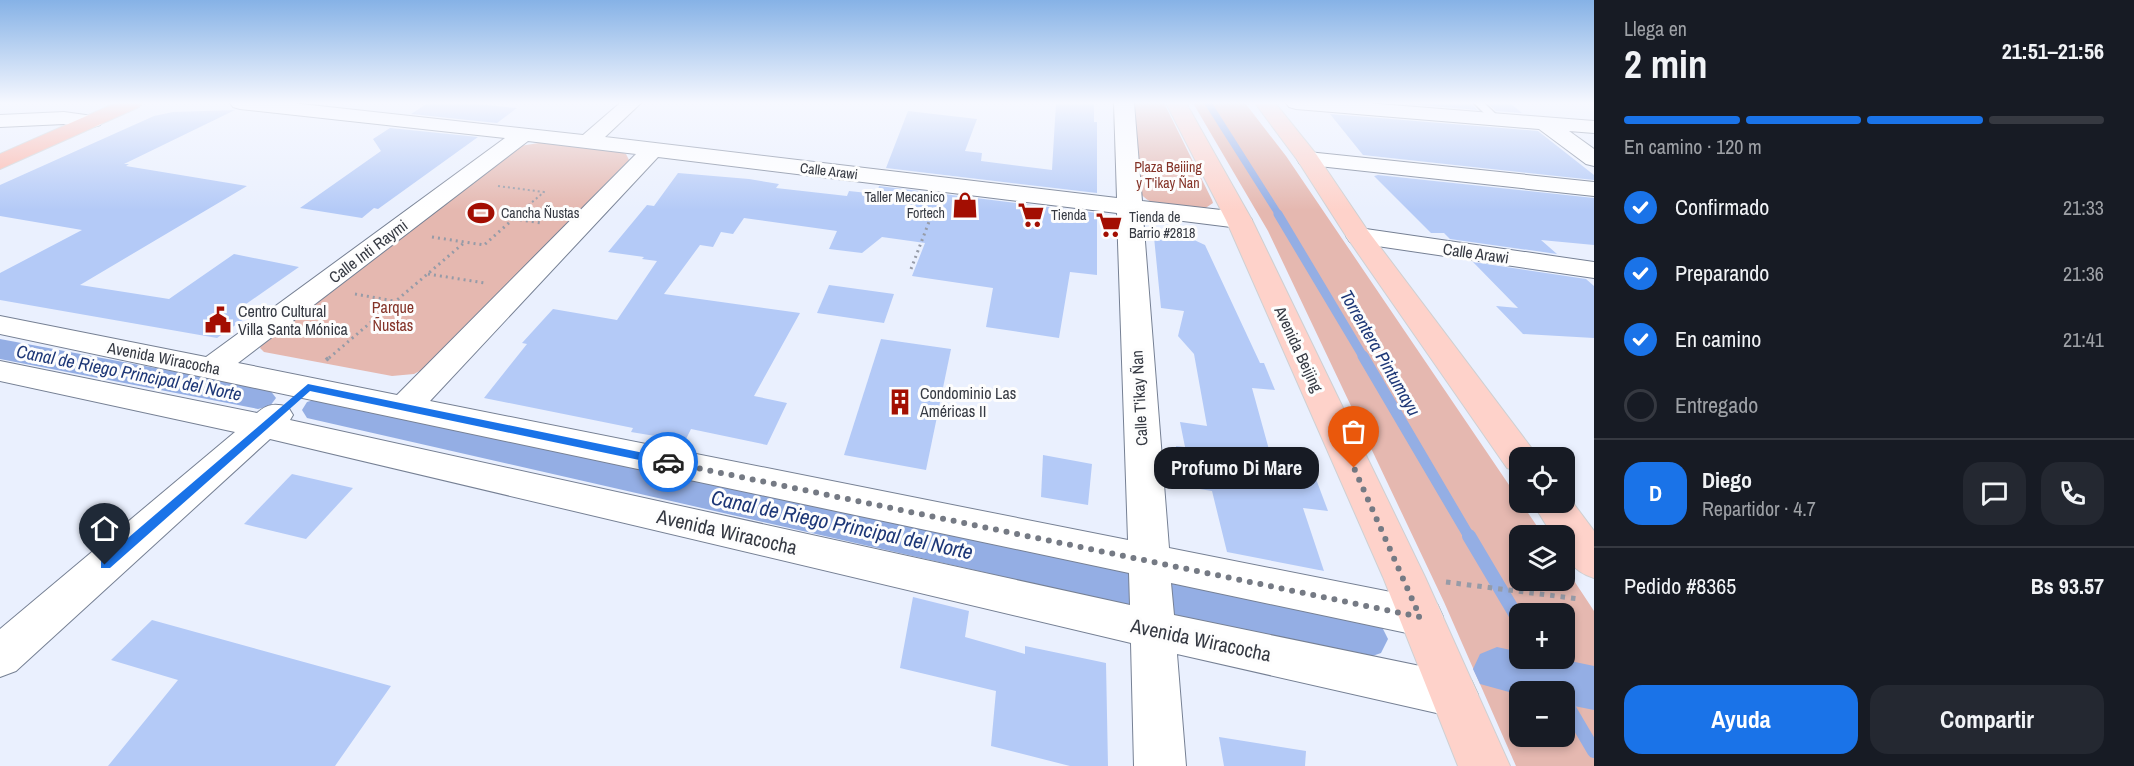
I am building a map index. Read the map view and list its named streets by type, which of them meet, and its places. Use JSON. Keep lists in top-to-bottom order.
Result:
{
  "streets": {
    "main road": ["Avenida Beijing"],
    "street": [
      "Calle Arawi",
      "Calle Inti Raymi",
      "Avenida Wiracocha",
      "Calle T'ikay Ñan"
    ]
  },
  "crossings": [
    ["Calle Arawi", "Avenida Beijing"],
    ["Calle Arawi", "Calle T'ikay Ñan"],
    ["Calle Inti Raymi", "Avenida Wiracocha"],
    ["Avenida Beijing", "Avenida Wiracocha"],
    ["Avenida Wiracocha", "Calle T'ikay Ñan"]
  ],
  "water": ["Torrentera Pintumayu", "Canal de Riego Principal del Norte"],
  "parks": ["Plaza Beijing y T'ikay Ñan", "Parque Ñustas"],
  "places": {
    "shop": ["Taller Mecanico Fortech"],
    "sports": ["Cancha Ñustas"],
    "supermarket": ["Tienda", "Tienda de Barrio #2818"],
    "public building": ["Centro Cultural Villa Santa Mónica"],
    "building": ["Condominio Las Américas II"],
    "other": ["Profumo Di Mare"]
  },
  "page": {
    "heading": ["2 min", "Llega en", "21:51–21:56"],
    "panel": [
      "Diego",
      "Repartidor · 4.7",
      "Pedido #8365",
      "Bs 93.57"
    ],
    "bar": "En camino · 120 m",
    "list": [
      ["Confirmado", "21:33"],
      ["Preparando", "21:36"],
      ["En camino", "21:41"],
      "Entregado"
    ],
    "map_buttons": ["+", "−"],
    "bubble": "Profumo Di Mare",
    "round": "D",
    "buttons": ["Ayuda", "Compartir"]
  }
}
